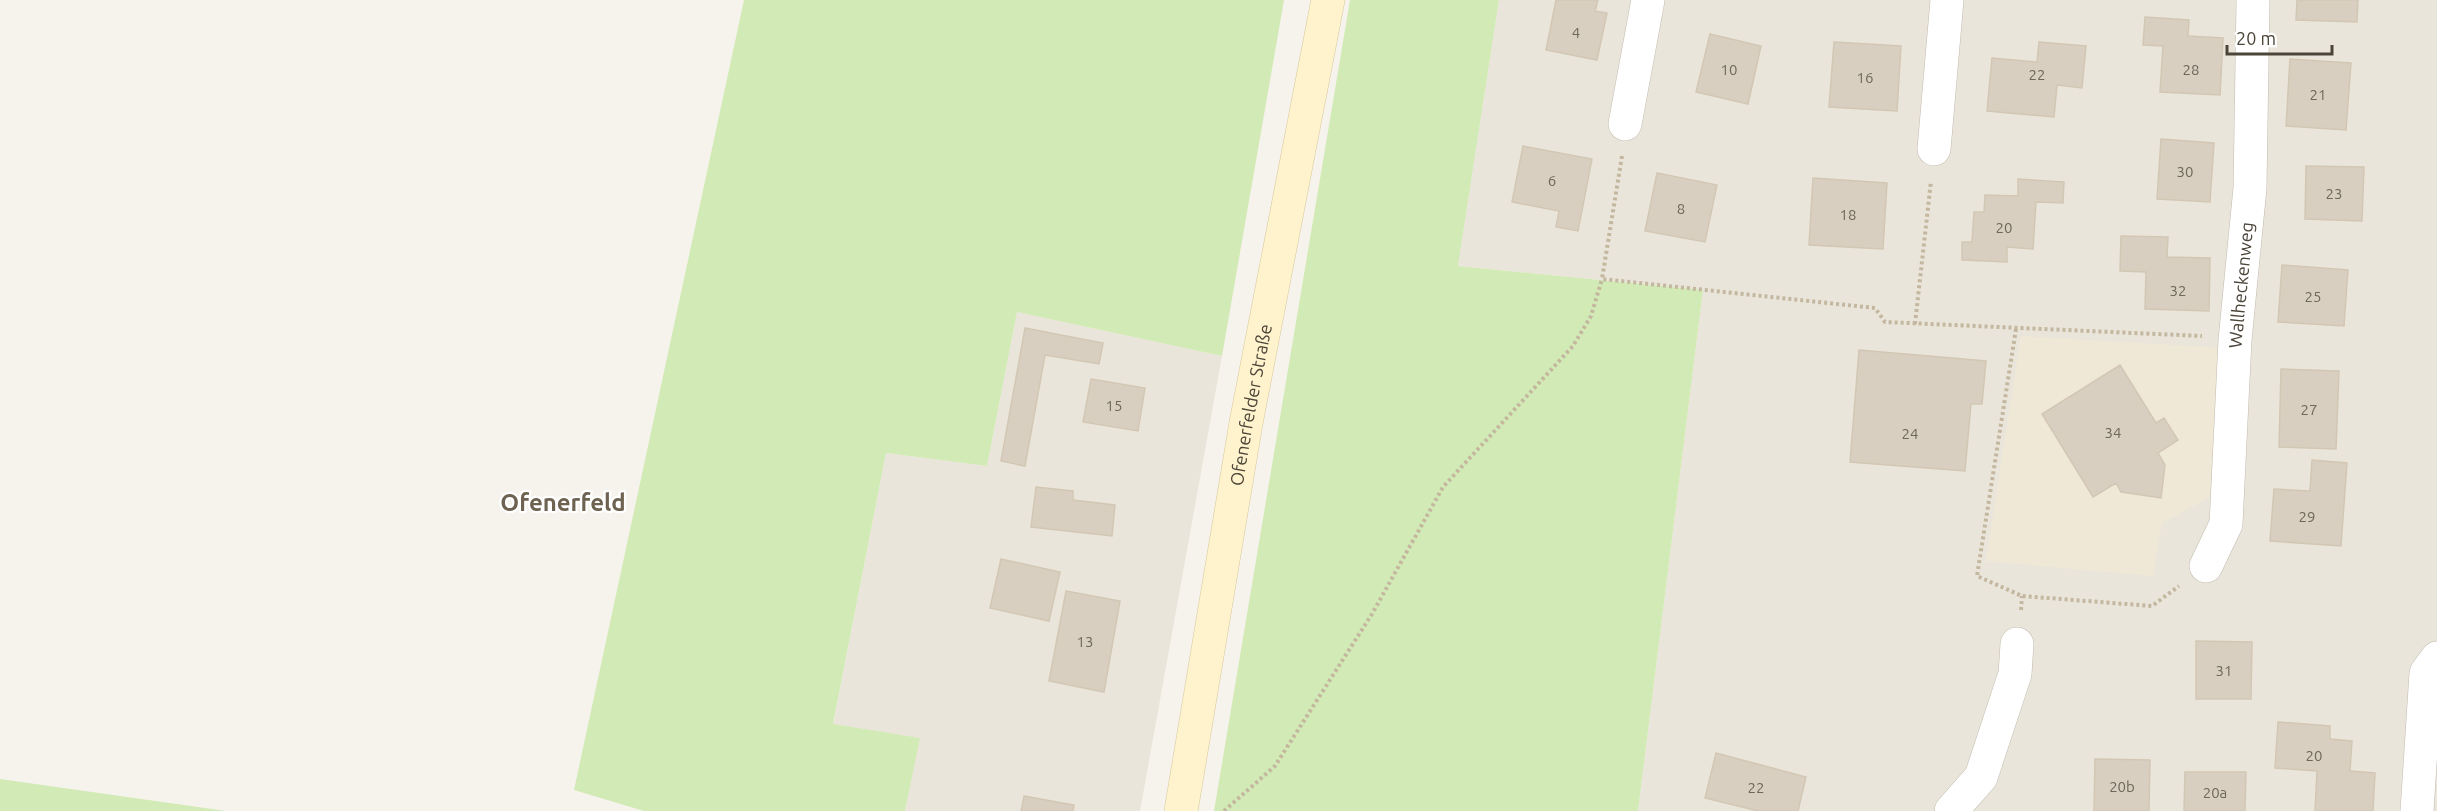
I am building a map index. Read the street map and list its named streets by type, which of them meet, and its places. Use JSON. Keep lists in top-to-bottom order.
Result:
{
  "streets": {
    "street": ["Wallheckenweg", "Ofenerfelder Straße"]
  },
  "districts": ["Ofenerfeld"],
  "house_numbers": [
    "4",
    "10",
    "28",
    "22",
    "16",
    "21",
    "30",
    "6",
    "23",
    "8",
    "18",
    "20",
    "32",
    "25",
    "15",
    "27",
    "34",
    "24",
    "29",
    "13",
    "31",
    "20",
    "20b",
    "22",
    "20a"
  ],
  "scale_bar": "20 m"
}
